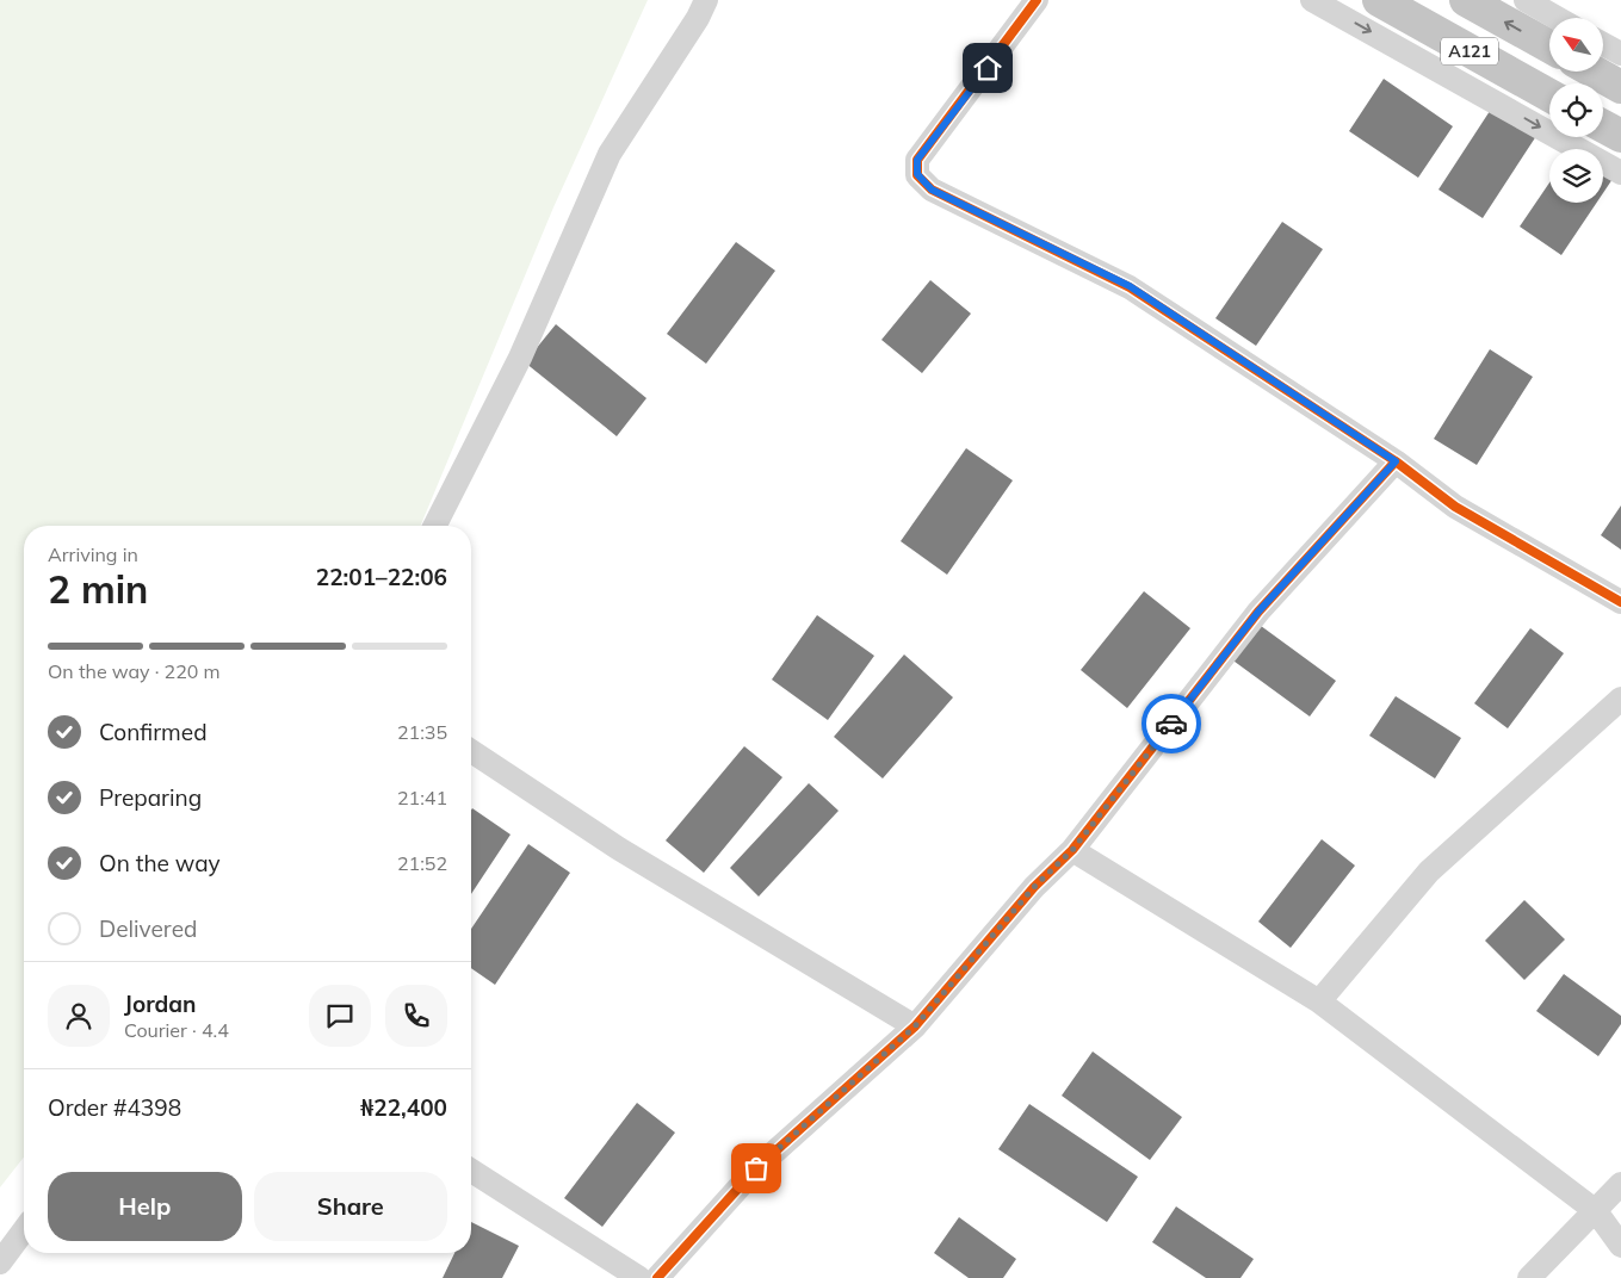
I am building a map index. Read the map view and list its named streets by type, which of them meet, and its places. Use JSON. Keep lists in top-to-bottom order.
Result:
{
  "streets": {
    "highway": ["A121"]
  },
  "north": "top left",
  "page": {
    "heading": ["2 min", "Arriving in", "22:01–22:06"],
    "panel": [
      "Jordan",
      "Courier · 4.4",
      "Order #4398",
      "₦22,400"
    ],
    "bar": "On the way · 220 m",
    "list": [
      ["Confirmed", "21:35"],
      ["Preparing", "21:41"],
      ["On the way", "21:52"],
      "Delivered"
    ],
    "buttons": ["Help", "Share"]
  }
}
